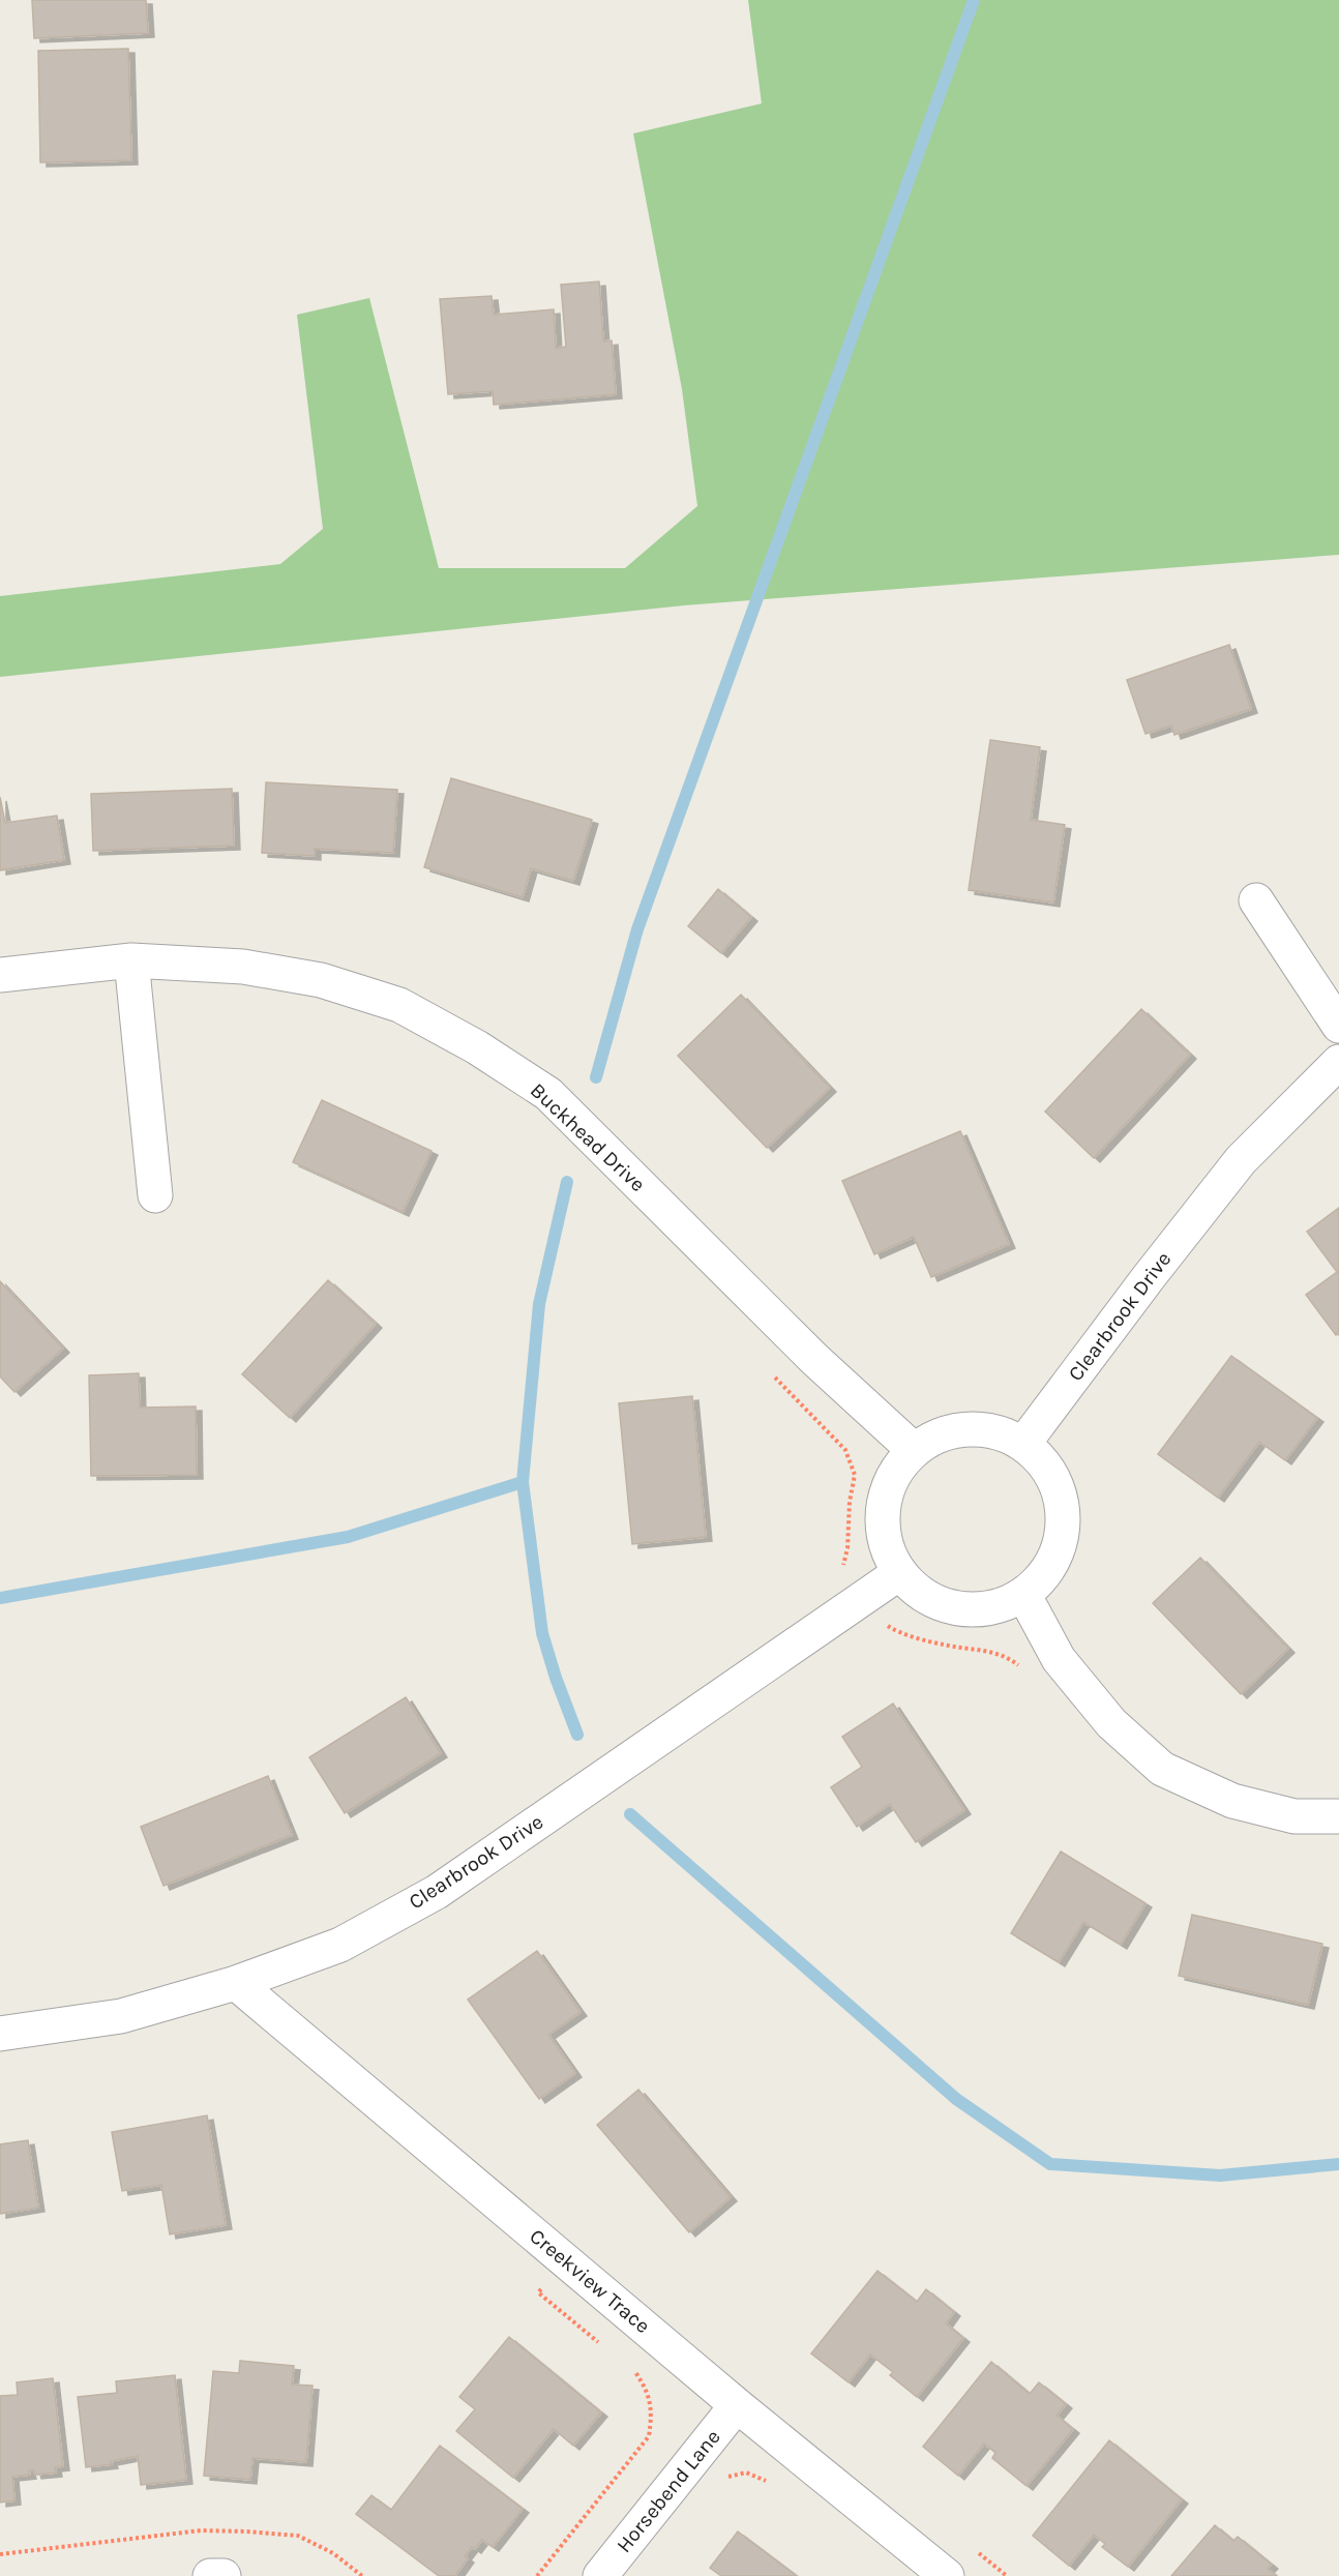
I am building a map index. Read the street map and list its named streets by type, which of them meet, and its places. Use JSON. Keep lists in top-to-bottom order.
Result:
{
  "streets": {
    "street": [
      "Buckhead Drive",
      "Clearbrook Drive",
      "Creekview Trace",
      "Horsebend Lane"
    ]
  },
  "crossings": [
    ["Buckhead Drive", "Clearbrook Drive"],
    ["Clearbrook Drive", "Creekview Trace"],
    ["Creekview Trace", "Horsebend Lane"]
  ]
}
